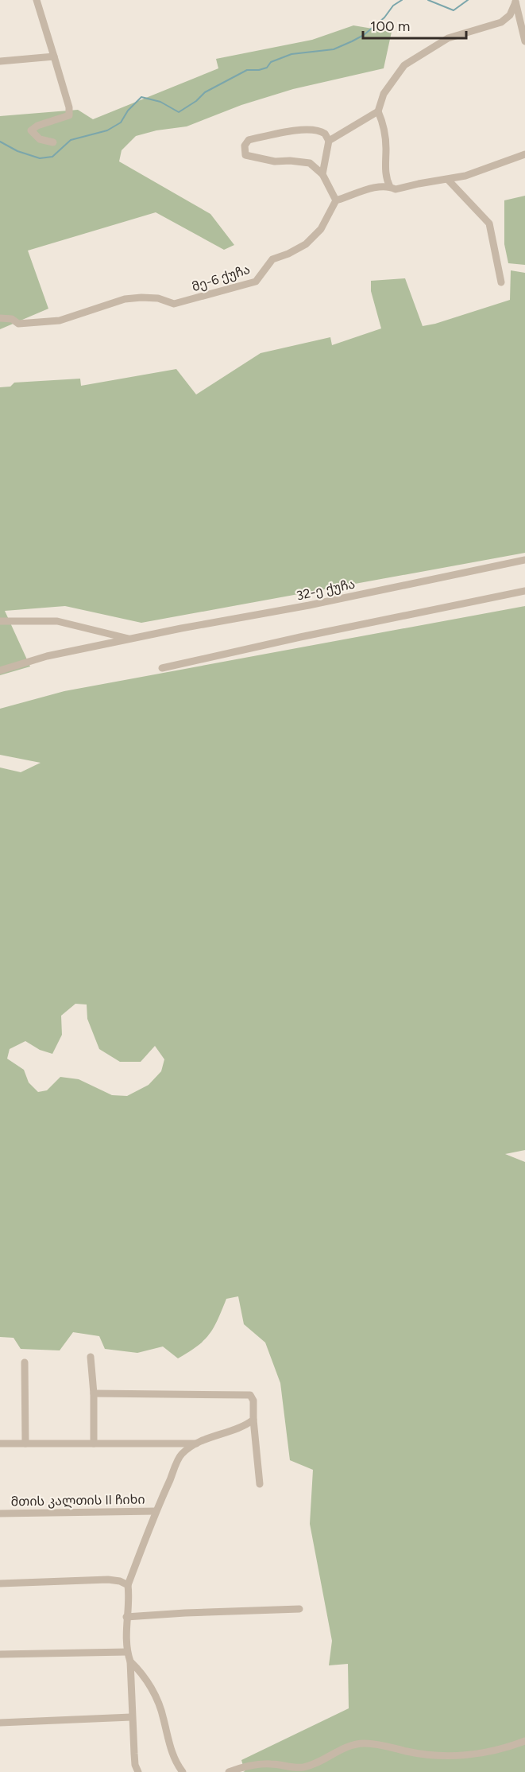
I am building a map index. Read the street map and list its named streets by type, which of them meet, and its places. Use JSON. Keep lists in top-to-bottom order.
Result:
{
  "streets": {
    "street": ["მე-6 ქუჩა", "32-ე ქუჩა", "მთის კალთის II ჩიხი"]
  },
  "scale_bar": "100 m"
}
